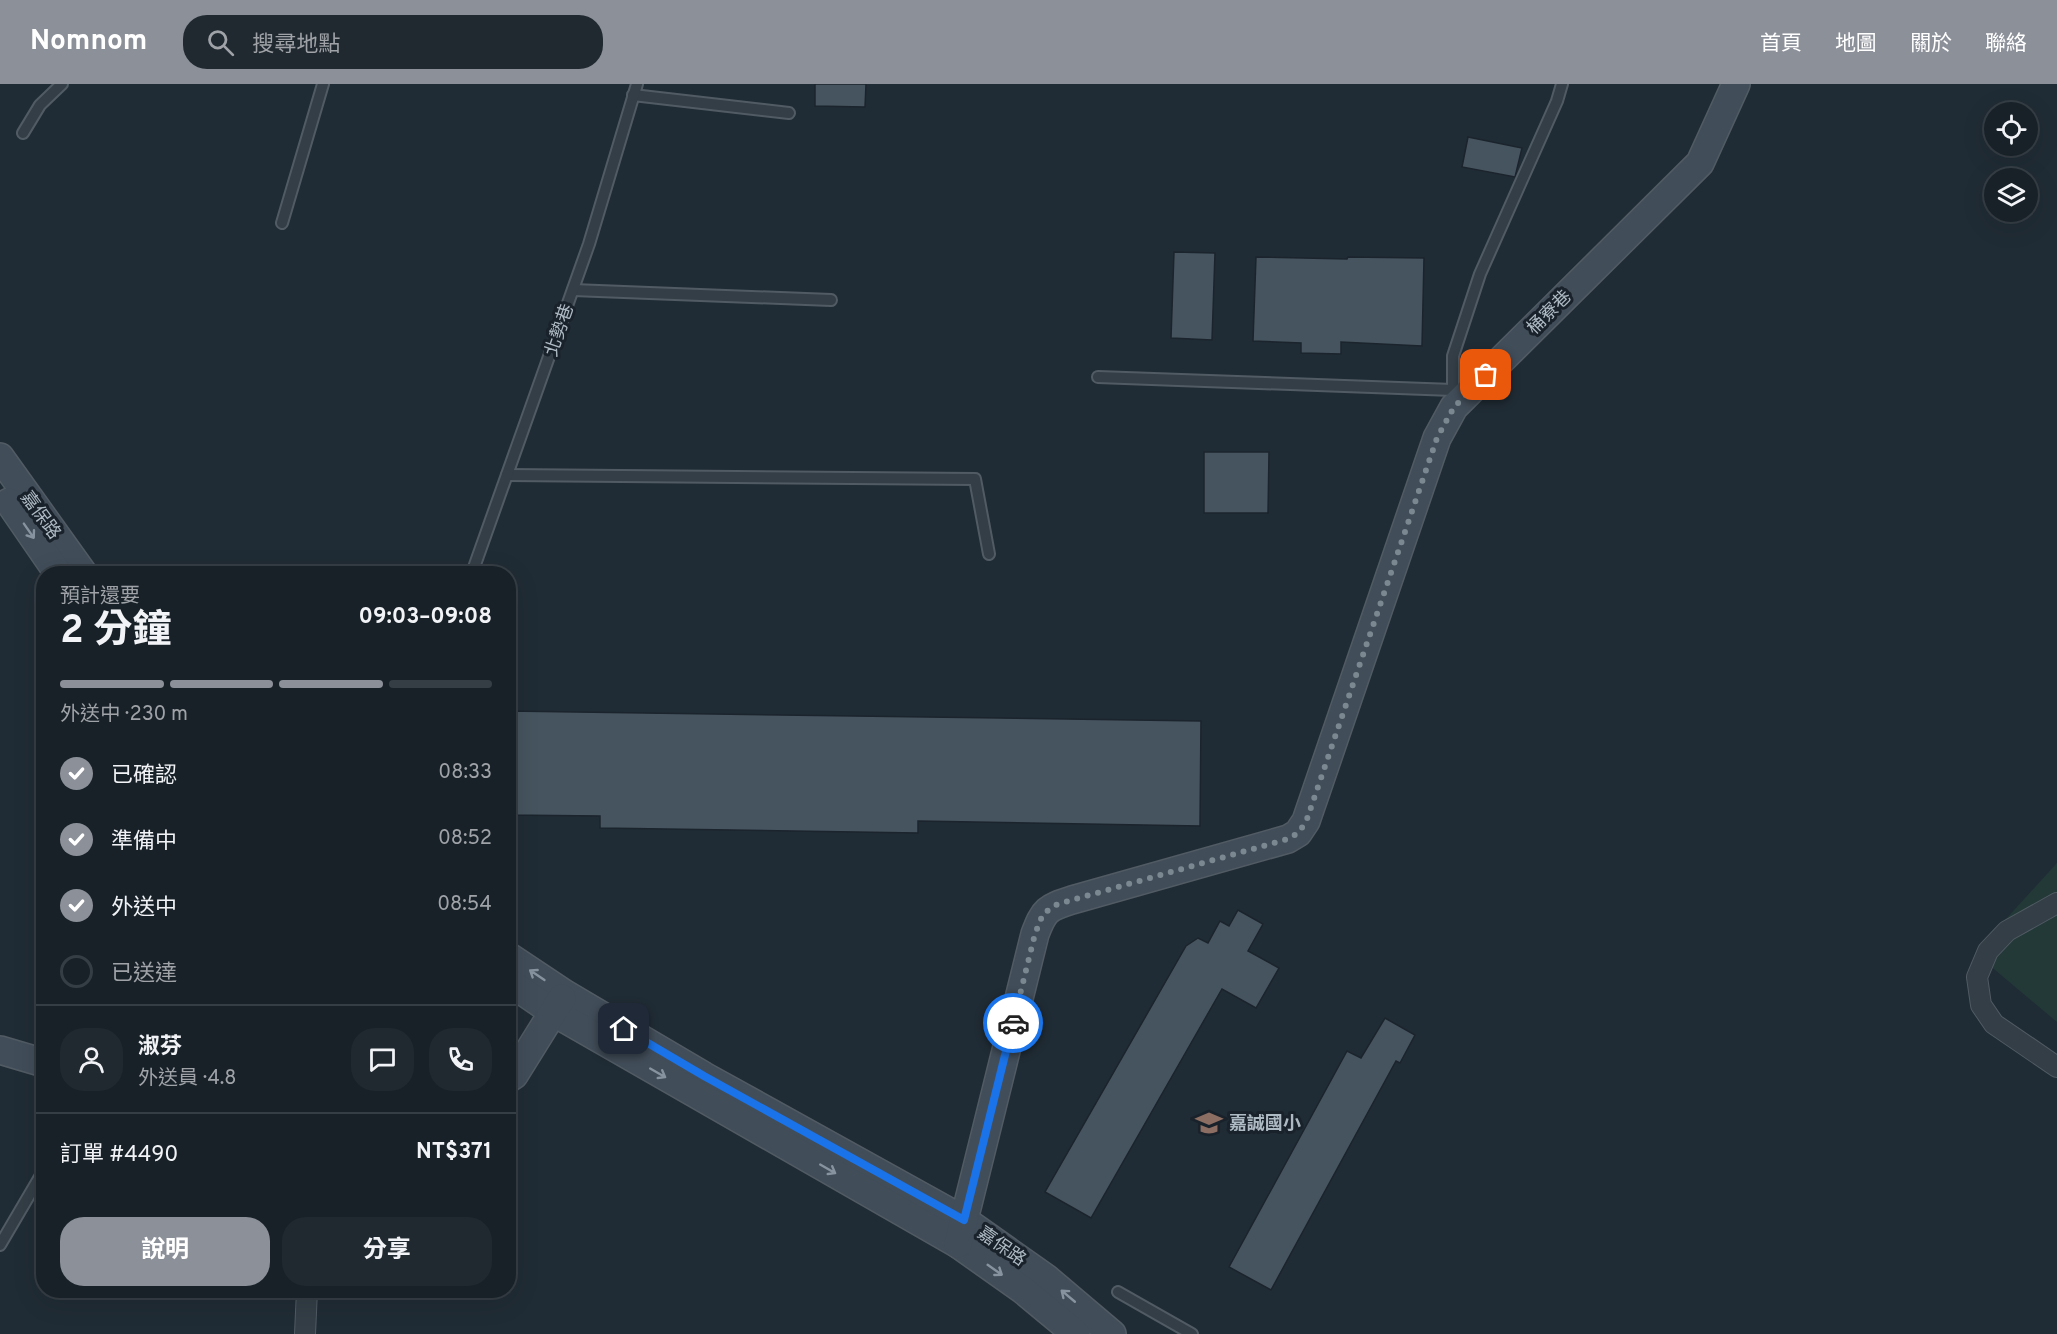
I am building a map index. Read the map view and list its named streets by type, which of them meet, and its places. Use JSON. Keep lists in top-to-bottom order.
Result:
{
  "streets": {
    "street": ["桶寮巷", "嘉保路"],
    "lane": ["北勢巷"]
  },
  "crossings": [
    ["桶寮巷", "嘉保路"]
  ],
  "places": {
    "school or university": ["嘉誠國小"]
  },
  "page": {
    "header": "Nomnom",
    "search": "搜尋地點",
    "nav": [
      "首頁",
      "地圖",
      "關於",
      "聯絡"
    ],
    "heading": ["2 分鐘", "預計還要", "09:03–09:08"],
    "panel": [
      "淑芬",
      "外送員 · 4.8",
      "訂單 #4490",
      "NT$371"
    ],
    "bar": "外送中 · 230 m",
    "list": [
      ["已確認", "08:33"],
      ["準備中", "08:52"],
      ["外送中", "08:54"],
      "已送達"
    ],
    "buttons": ["說明", "分享"]
  }
}
